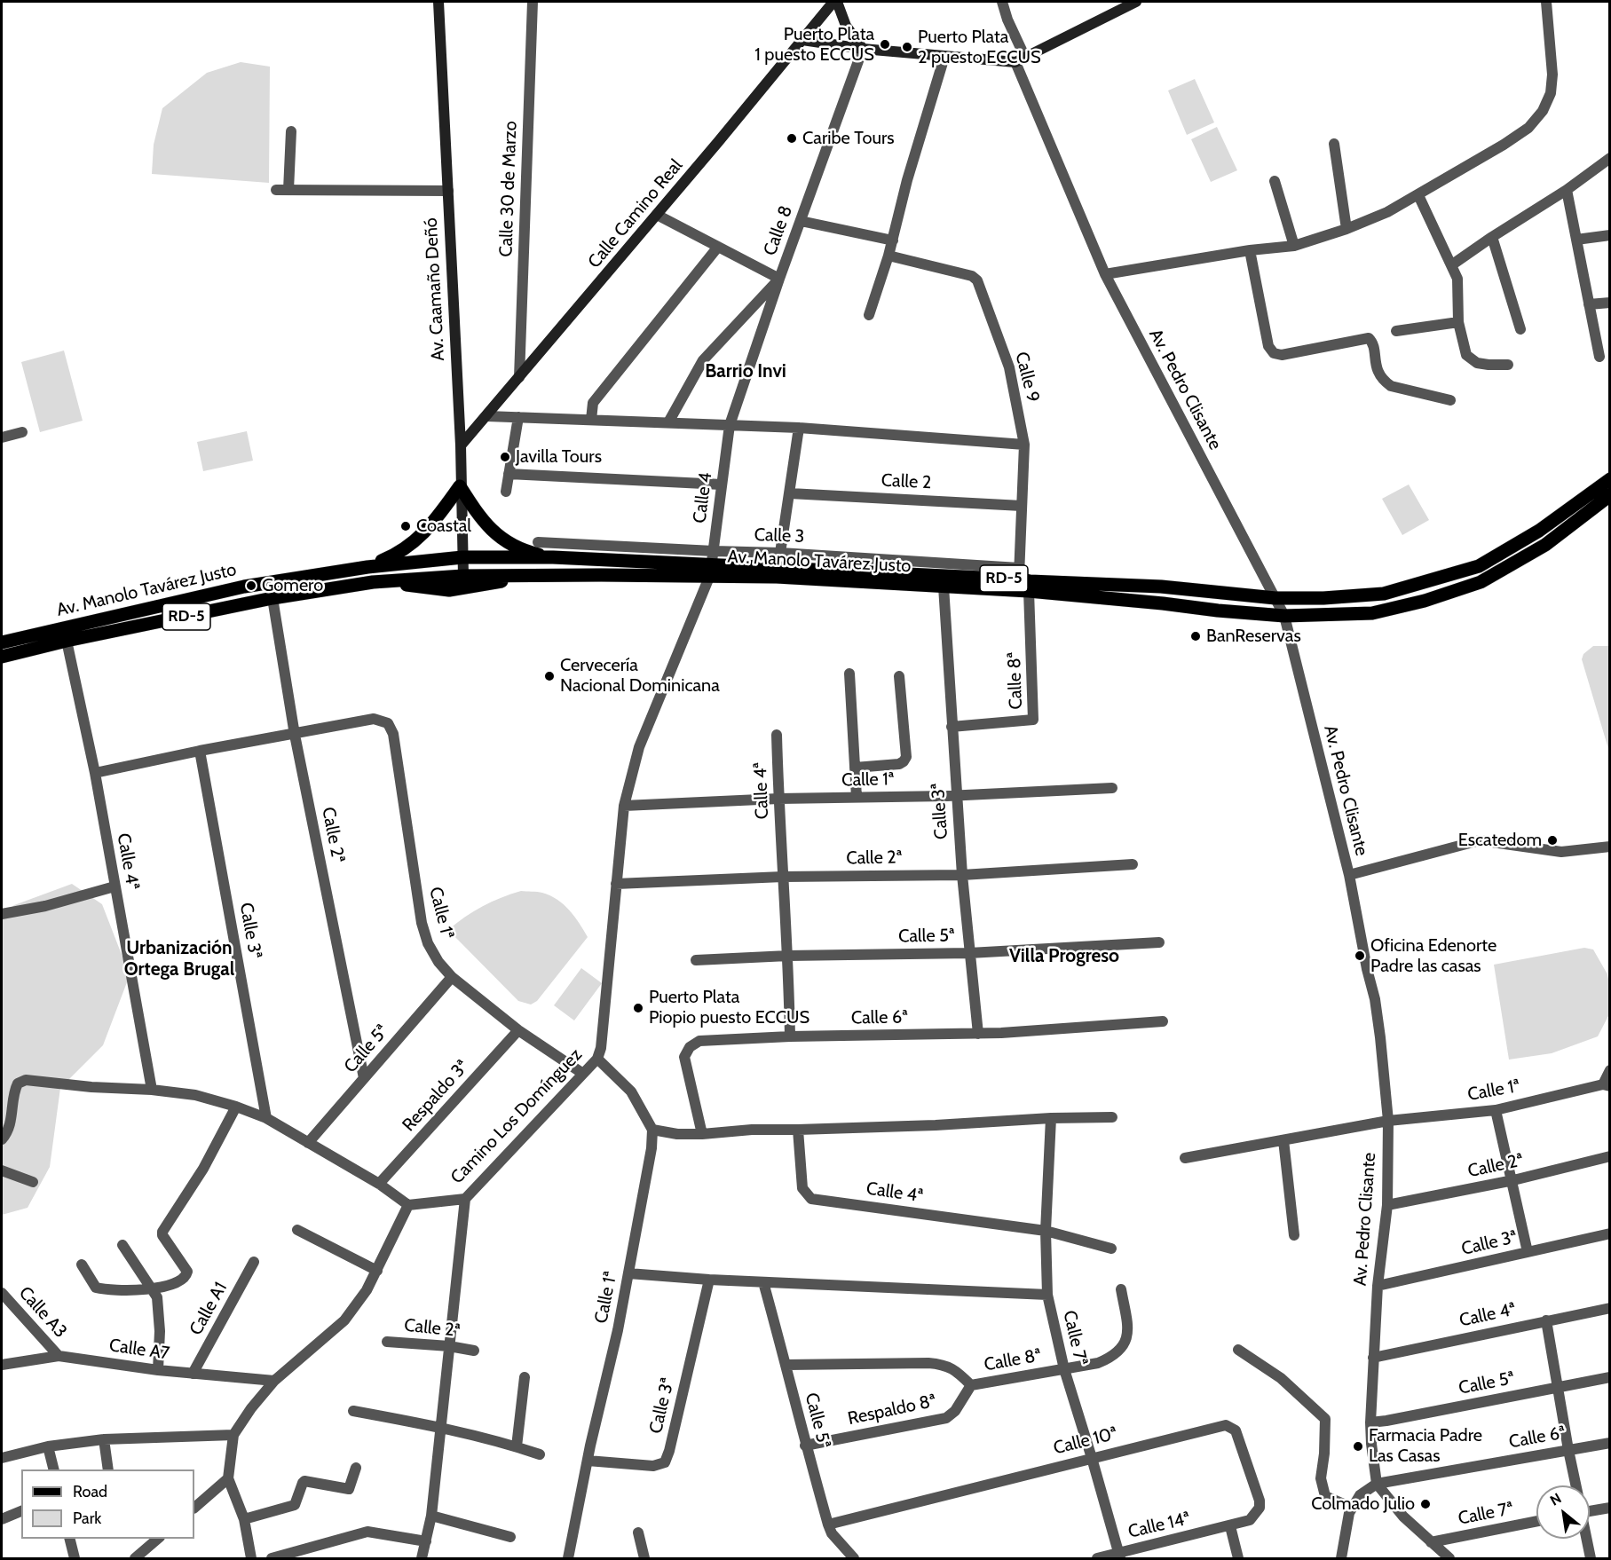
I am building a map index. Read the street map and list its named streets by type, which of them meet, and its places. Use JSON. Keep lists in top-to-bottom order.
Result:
{
  "streets": {
    "main road": ["Av. Manolo Tavárez Justo", "RD-5"],
    "street": [
      "Calle 30 de Marzo",
      "Calle Camino Real",
      "Calle 8",
      "Av. Caamaño Deñó",
      "Calle 9",
      "Av. Pedro Clisante",
      "Calle 2",
      "Calle 4",
      "Calle 3",
      "Calle 8ª",
      "Calle 1ª",
      "Calle 4ª",
      "Calle 3ª",
      "Calle 2ª",
      "Calle 5ª",
      "Calle 6ª",
      "Respaldo 3ª",
      "Camino Los Domínguez",
      "Calle A1",
      "Calle A3",
      "Calle 7ª",
      "Calle A7",
      "Respaldo 8ª",
      "Calle 10ª",
      "Calle 14ª"
    ]
  },
  "crossings": [
    ["Calle 30 de Marzo", "Calle Camino Real"],
    ["Calle Camino Real", "Av. Caamaño Deñó"],
    ["Calle 8", "Calle 4"],
    ["Av. Caamaño Deñó", "Av. Manolo Tavárez Justo"],
    ["Calle 9", "Calle 2"],
    ["Calle 9", "Calle 3"],
    ["Calle 9", "Av. Manolo Tavárez Justo"],
    ["Av. Pedro Clisante", "Av. Manolo Tavárez Justo"],
    ["Av. Pedro Clisante", "Calle 1ª"],
    ["Av. Pedro Clisante", "Calle 4ª"],
    ["Av. Pedro Clisante", "Calle 3ª"],
    ["Av. Pedro Clisante", "Calle 2ª"],
    ["Av. Pedro Clisante", "Calle 5ª"],
    ["Av. Pedro Clisante", "Calle 6ª"],
    ["Calle 4", "Calle 3"],
    ["Calle 4", "Av. Manolo Tavárez Justo"],
    ["Calle 4", "Camino Los Domínguez"],
    ["Calle 3", "Av. Manolo Tavárez Justo"],
    ["Calle 3", "Camino Los Domínguez"],
    ["Av. Manolo Tavárez Justo", "Calle 8ª"],
    ["Av. Manolo Tavárez Justo", "Calle 4ª"],
    ["Av. Manolo Tavárez Justo", "Calle 3ª"],
    ["Av. Manolo Tavárez Justo", "Calle 2ª"],
    ["Av. Manolo Tavárez Justo", "Camino Los Domínguez"],
    ["Calle 8ª", "Calle 3ª"],
    ["Calle 8ª", "Calle 5ª"],
    ["Calle 8ª", "Calle 7ª"],
    ["Calle 8ª", "Respaldo 8ª"],
    ["Calle 1ª", "Calle 4ª"],
    ["Calle 1ª", "Calle 3ª"],
    ["Calle 1ª", "Calle 2ª"],
    ["Calle 1ª", "Calle 5ª"],
    ["Calle 1ª", "Respaldo 3ª"],
    ["Calle 1ª", "Camino Los Domínguez"],
    ["Calle 4ª", "Calle 2ª"],
    ["Calle 4ª", "Calle 5ª"],
    ["Calle 4ª", "Calle 6ª"],
    ["Calle 4ª", "Calle 7ª"],
    ["Calle 3ª", "Calle 2ª"],
    ["Calle 3ª", "Calle 5ª"],
    ["Calle 3ª", "Calle 6ª"],
    ["Calle 2ª", "Calle 5ª"],
    ["Calle 2ª", "Camino Los Domínguez"],
    ["Calle 5ª", "Respaldo 8ª"],
    ["Calle 5ª", "Calle 10ª"],
    ["Calle A1", "Calle A7"],
    ["Calle A3", "Calle A7"],
    ["Calle 7ª", "Calle 10ª"],
    ["Calle 7ª", "Calle 14ª"],
    ["Calle 10ª", "Calle 14ª"]
  ],
  "districts": ["Barrio Invi", "Urbanización Ortega Brugal", "Villa Progreso"],
  "places": [
    "Puerto Plata 1 puesto ECCUS",
    "Puerto Plata 2 puesto ECCUS",
    "Caribe Tours",
    "Javilla Tours",
    "Coastal",
    "Gomero",
    "BanReservas",
    "Cervecería Nacional Dominicana",
    "Escatedom",
    "Oficina Edenorte Padre las casas",
    "Puerto Plata Piopio puesto ECCUS",
    "Farmacia Padre Las Casas",
    "Colmado Julio"
  ],
  "legend": ["Road", "Park"],
  "north": "top left"
}
